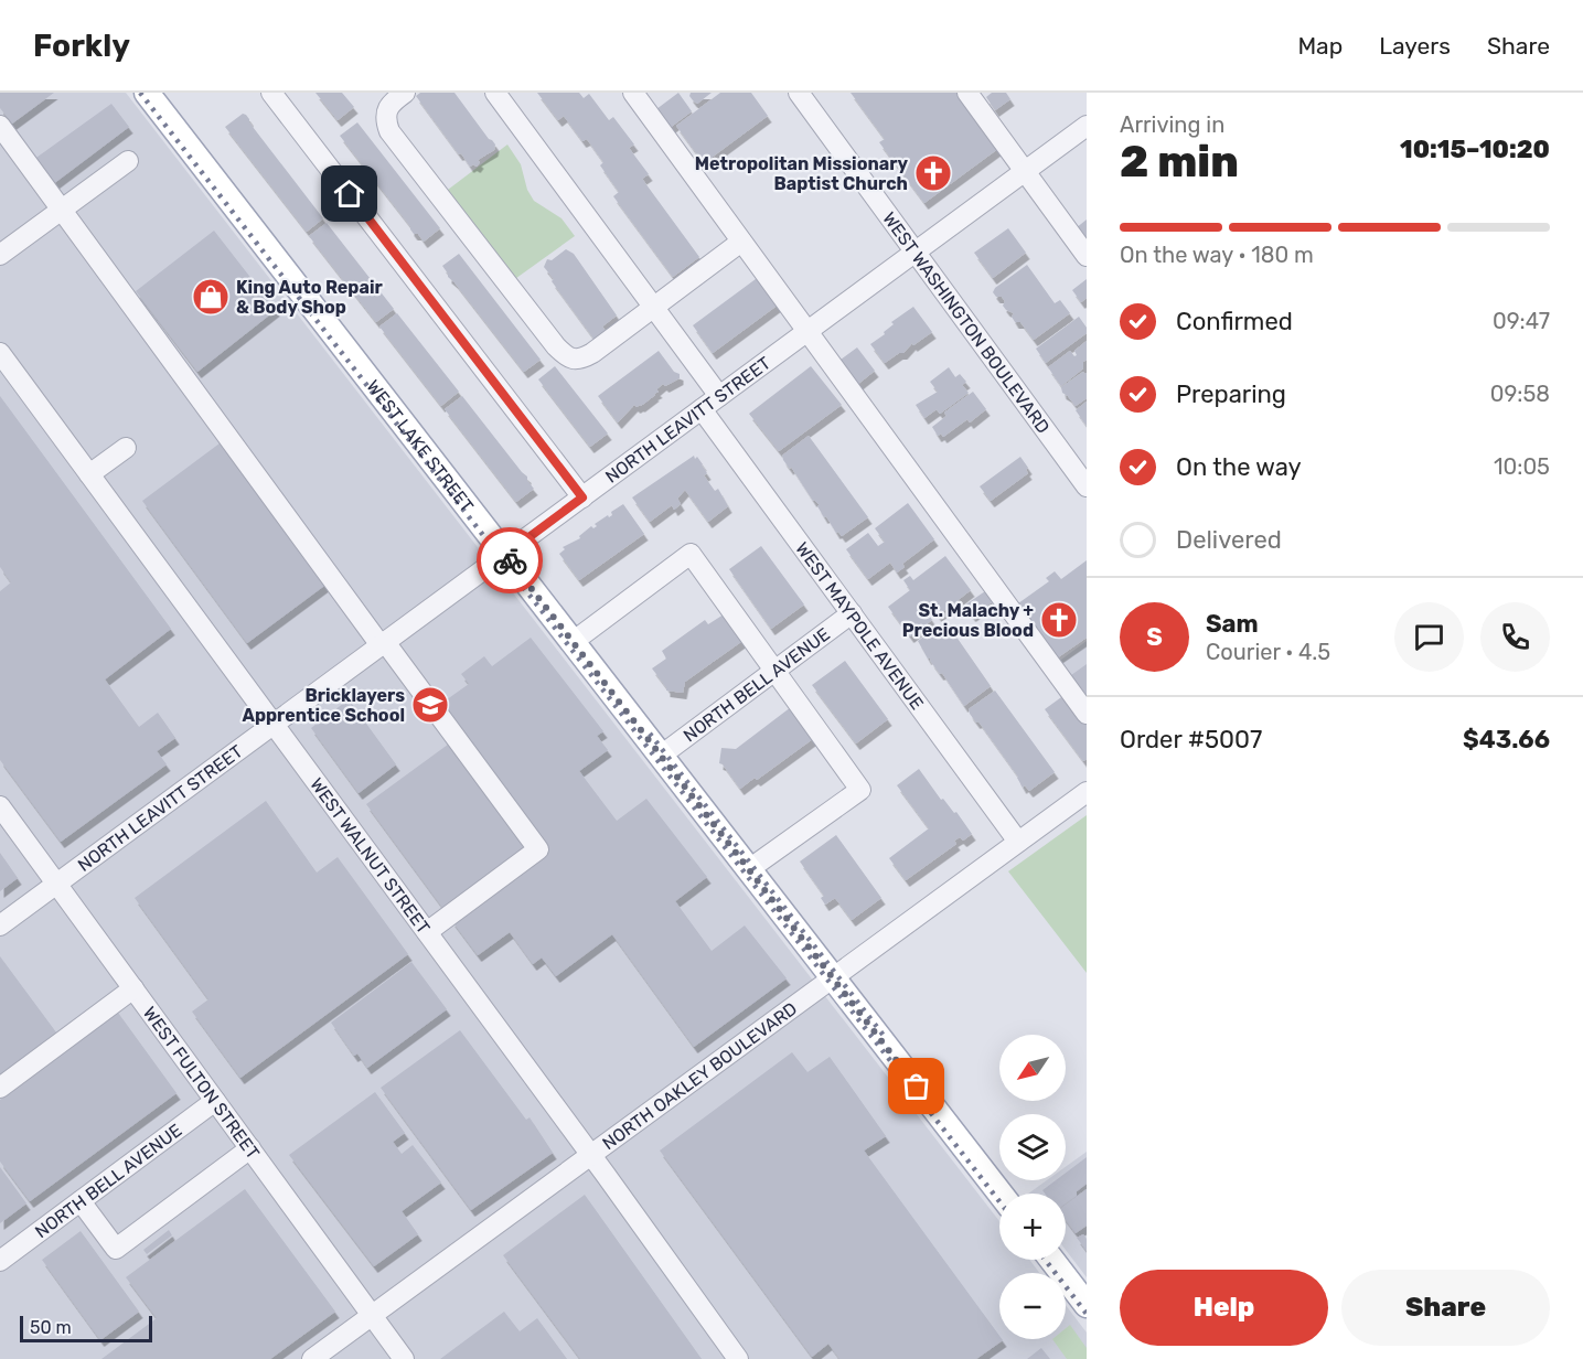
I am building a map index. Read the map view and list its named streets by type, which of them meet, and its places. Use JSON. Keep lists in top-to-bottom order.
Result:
{
  "streets": {
    "main road": ["WEST LAKE STREET"],
    "street": [
      "WEST WASHINGTON BOULEVARD",
      "NORTH LEAVITT STREET",
      "WEST MAYPOLE AVENUE",
      "NORTH BELL AVENUE",
      "WEST WALNUT STREET",
      "NORTH OAKLEY BOULEVARD",
      "WEST FULTON STREET"
    ]
  },
  "crossings": [
    ["WEST WASHINGTON BOULEVARD", "NORTH LEAVITT STREET"],
    ["NORTH LEAVITT STREET", "WEST LAKE STREET"],
    ["NORTH LEAVITT STREET", "WEST MAYPOLE AVENUE"],
    ["NORTH LEAVITT STREET", "WEST WALNUT STREET"],
    ["NORTH LEAVITT STREET", "WEST FULTON STREET"],
    ["WEST LAKE STREET", "NORTH BELL AVENUE"],
    ["WEST LAKE STREET", "NORTH OAKLEY BOULEVARD"],
    ["WEST MAYPOLE AVENUE", "NORTH BELL AVENUE"],
    ["WEST MAYPOLE AVENUE", "NORTH OAKLEY BOULEVARD"],
    ["NORTH BELL AVENUE", "WEST FULTON STREET"],
    ["WEST WALNUT STREET", "NORTH OAKLEY BOULEVARD"],
    ["NORTH OAKLEY BOULEVARD", "WEST FULTON STREET"]
  ],
  "places": {
    "church": ["Metropolitan Missionary Baptist Church", "St. Malachy + Precious Blood"],
    "shop": ["King Auto Repair & Body Shop"],
    "school or university": ["Bricklayers Apprentice School"]
  },
  "scale_bar": "50 m",
  "north": "bottom left",
  "page": {
    "header": "Forkly",
    "nav": ["Map", "Layers", "Share"],
    "heading": ["2 min", "Arriving in", "10:15–10:20"],
    "panel": [
      "Sam",
      "Courier · 4.5",
      "Order #5007",
      "$43.66"
    ],
    "bar": "On the way · 180 m",
    "list": [
      ["Confirmed", "09:47"],
      ["Preparing", "09:58"],
      ["On the way", "10:05"],
      "Delivered"
    ],
    "round": "S",
    "map_buttons": ["+", "−"],
    "buttons": ["Help", "Share"],
    "scale": "50 m"
  }
}
